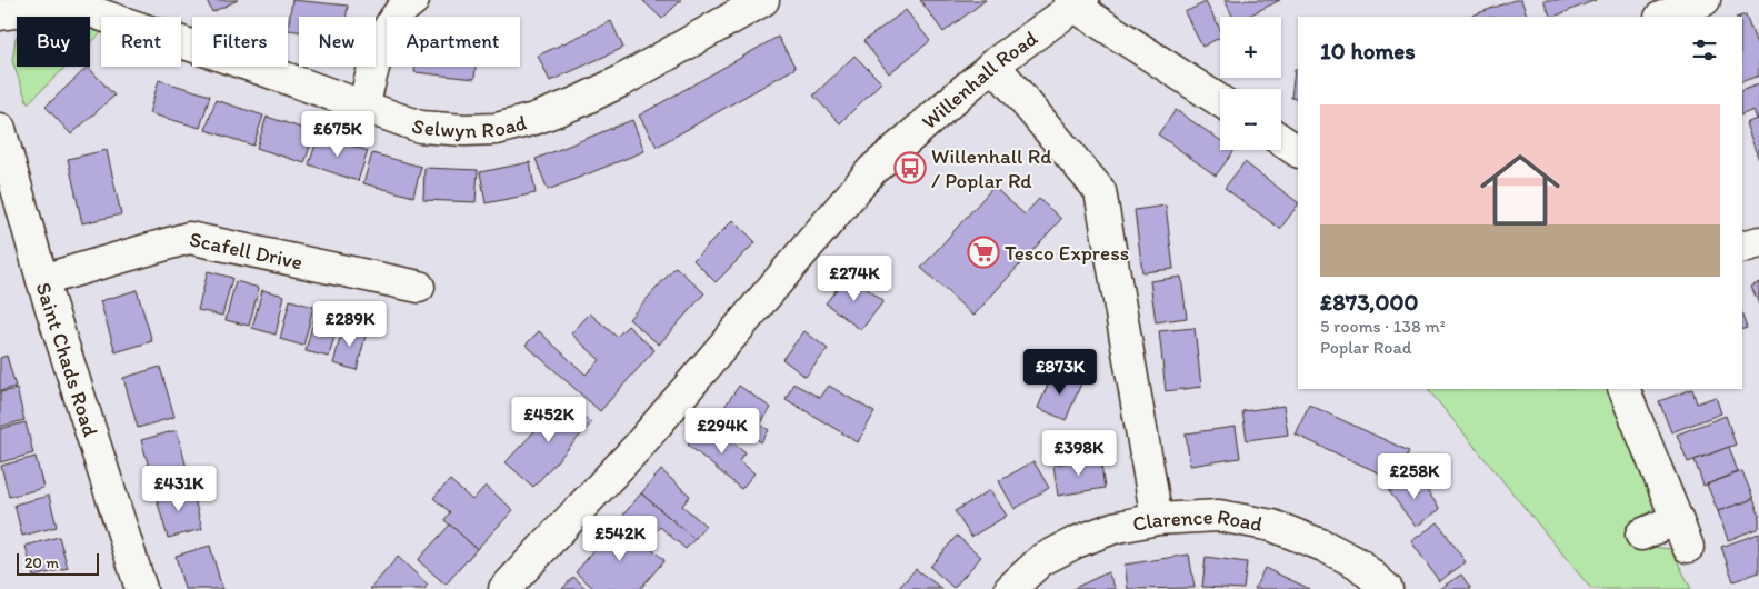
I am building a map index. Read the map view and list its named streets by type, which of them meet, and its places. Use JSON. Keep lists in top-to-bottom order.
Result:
{
  "streets": {
    "street": [
      "Willenhall Road",
      "Selwyn Road",
      "Scafell Drive",
      "Saint Chads Road",
      "Clarence Road"
    ]
  },
  "crossings": [
    ["Scafell Drive", "Saint Chads Road"]
  ],
  "places": {
    "bus stop": ["Willenhall Rd / Poplar Rd"],
    "supermarket": ["Tesco Express"]
  },
  "scale_bar": "20 m",
  "page": {
    "map_buttons": ["+", "−"],
    "chip": [
      "Buy",
      "Rent",
      "Filters",
      "New",
      "Apartment"
    ],
    "heading": "10 homes",
    "list": [
      {
        "name": "£873,000",
        "note": "5 rooms · 138 m² · Poplar Road"
      }
    ],
    "price": [
      "£675K",
      "£274K",
      "£289K",
      "£873K",
      "£452K",
      "£294K",
      "£398K",
      "£258K",
      "£431K",
      "£542K"
    ],
    "scale": "20 m"
  }
}
